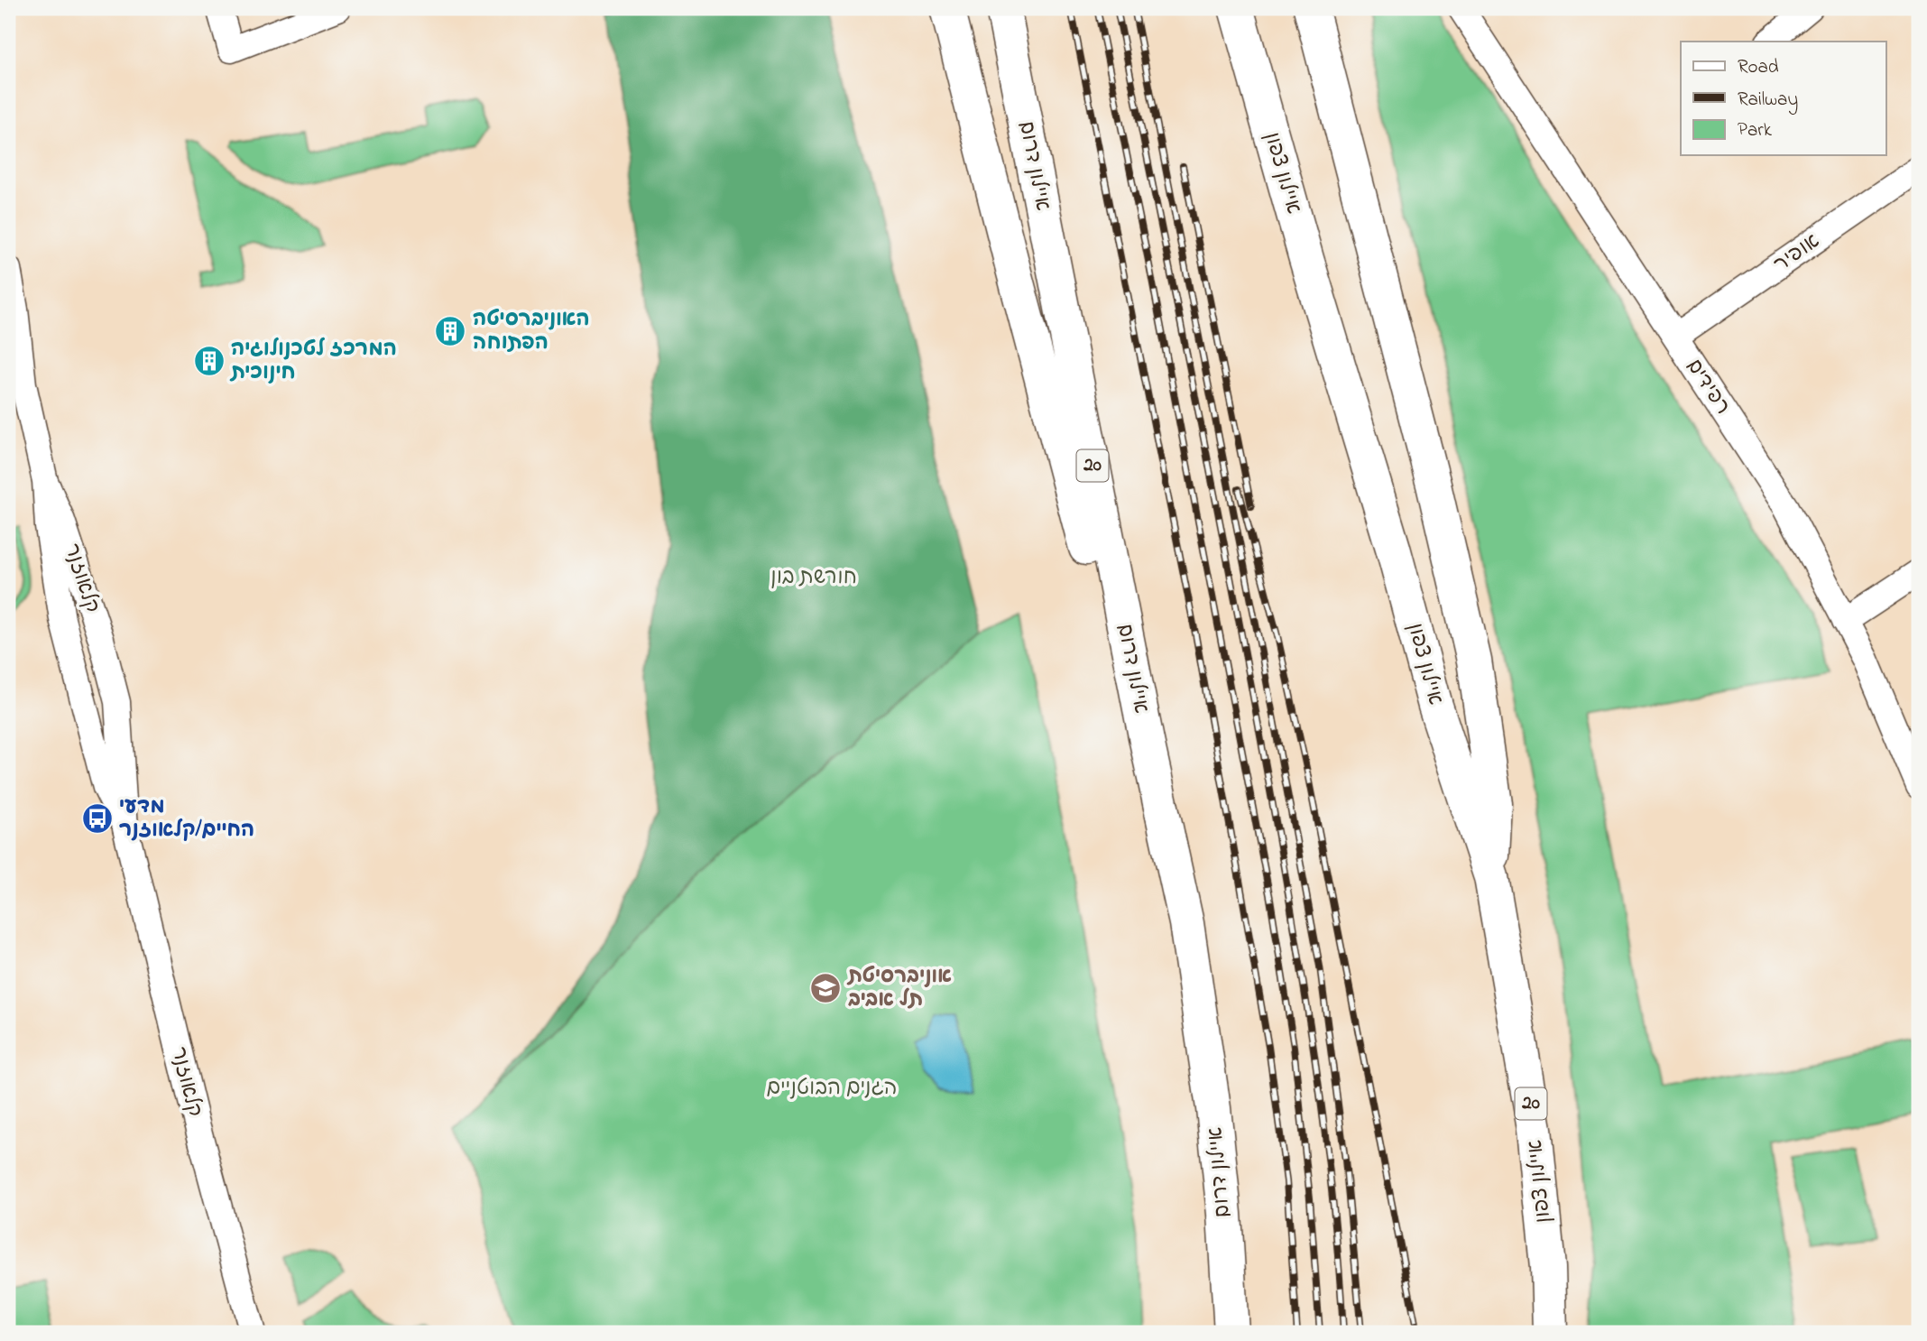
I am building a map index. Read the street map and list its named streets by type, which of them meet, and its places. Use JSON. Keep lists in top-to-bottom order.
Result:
{
  "streets": {
    "highway": ["איילון דרום", "איילון צפון", "20"],
    "street": ["אופיר", "רפידים", "קלאוזנר"]
  },
  "crossings": [
    ["אופיר", "רפידים"]
  ],
  "parks": ["חורשת בון", "הגנים הבוטניים"],
  "places": {
    "building": ["האוניברסיטה הפתוחה", "המרכז לטכנולוגיה חינוכית"],
    "bus stop": ["מדעי החיים/קלאוזנר"],
    "school or university": ["אוניברסיטת תל אביב"]
  },
  "legend": ["Road", "Railway", "Park"]
}
